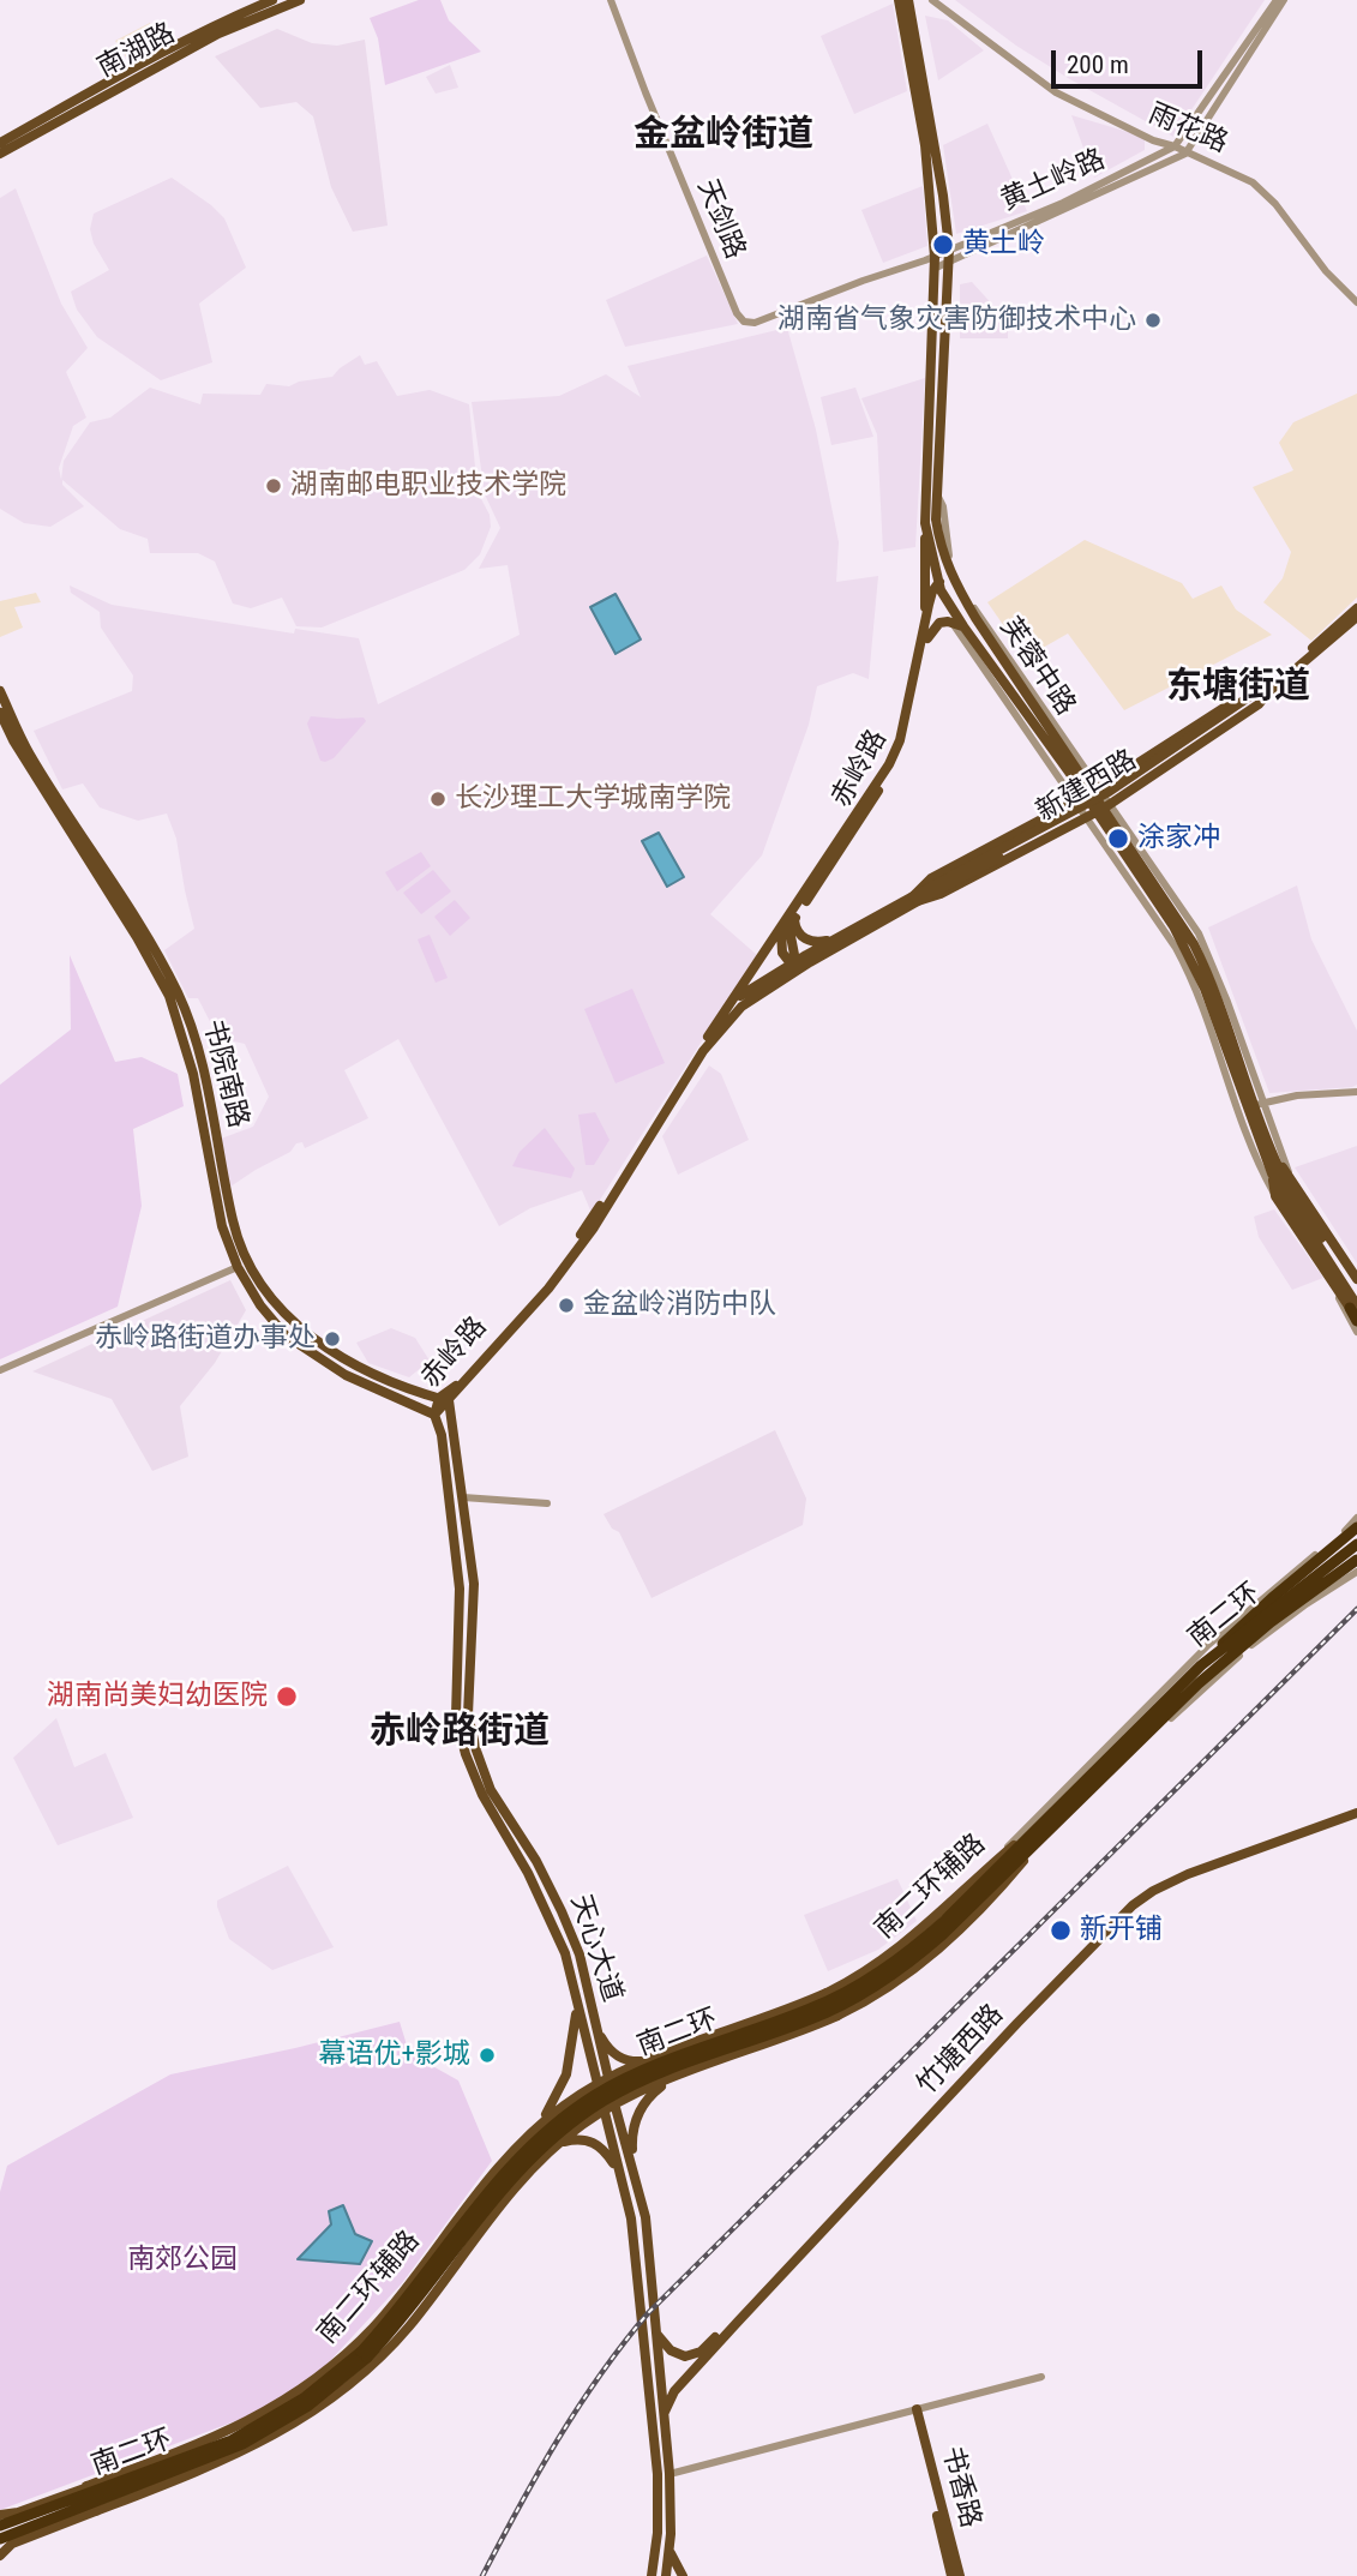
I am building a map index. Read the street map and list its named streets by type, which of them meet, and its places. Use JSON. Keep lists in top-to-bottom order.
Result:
{
  "streets": {
    "highway": ["南二环"],
    "main road": [
      "南湖路",
      "芙蓉中路",
      "赤岭路",
      "新建西路",
      "书院南路",
      "南二环辅路",
      "天心大道",
      "竹塘西路",
      "书香路"
    ],
    "street": ["雨花路", "黄土岭路", "天剑路"]
  },
  "crossings": [
    ["雨花路", "黄土岭路"],
    ["黄土岭路", "天剑路"],
    ["黄土岭路", "芙蓉中路"],
    ["芙蓉中路", "赤岭路"],
    ["芙蓉中路", "新建西路"],
    ["赤岭路", "新建西路"],
    ["赤岭路", "书院南路"],
    ["赤岭路", "天心大道"],
    ["书院南路", "天心大道"],
    ["南二环辅路", "天心大道"],
    ["天心大道", "竹塘西路"]
  ],
  "districts": ["金盆岭街道", "东塘街道", "赤岭路街道"],
  "parks": ["南郊公园"],
  "places": [
    "黄土岭",
    "湖南省气象灾害防御技术中心",
    "湖南邮电职业技术学院",
    "长沙理工大学城南学院",
    "涂家冲",
    "金盆岭消防中队",
    "赤岭路街道办事处",
    "湖南尚美妇幼医院",
    "新开铺",
    "幕语优+影城"
  ],
  "scale_bar": "200 m"
}
